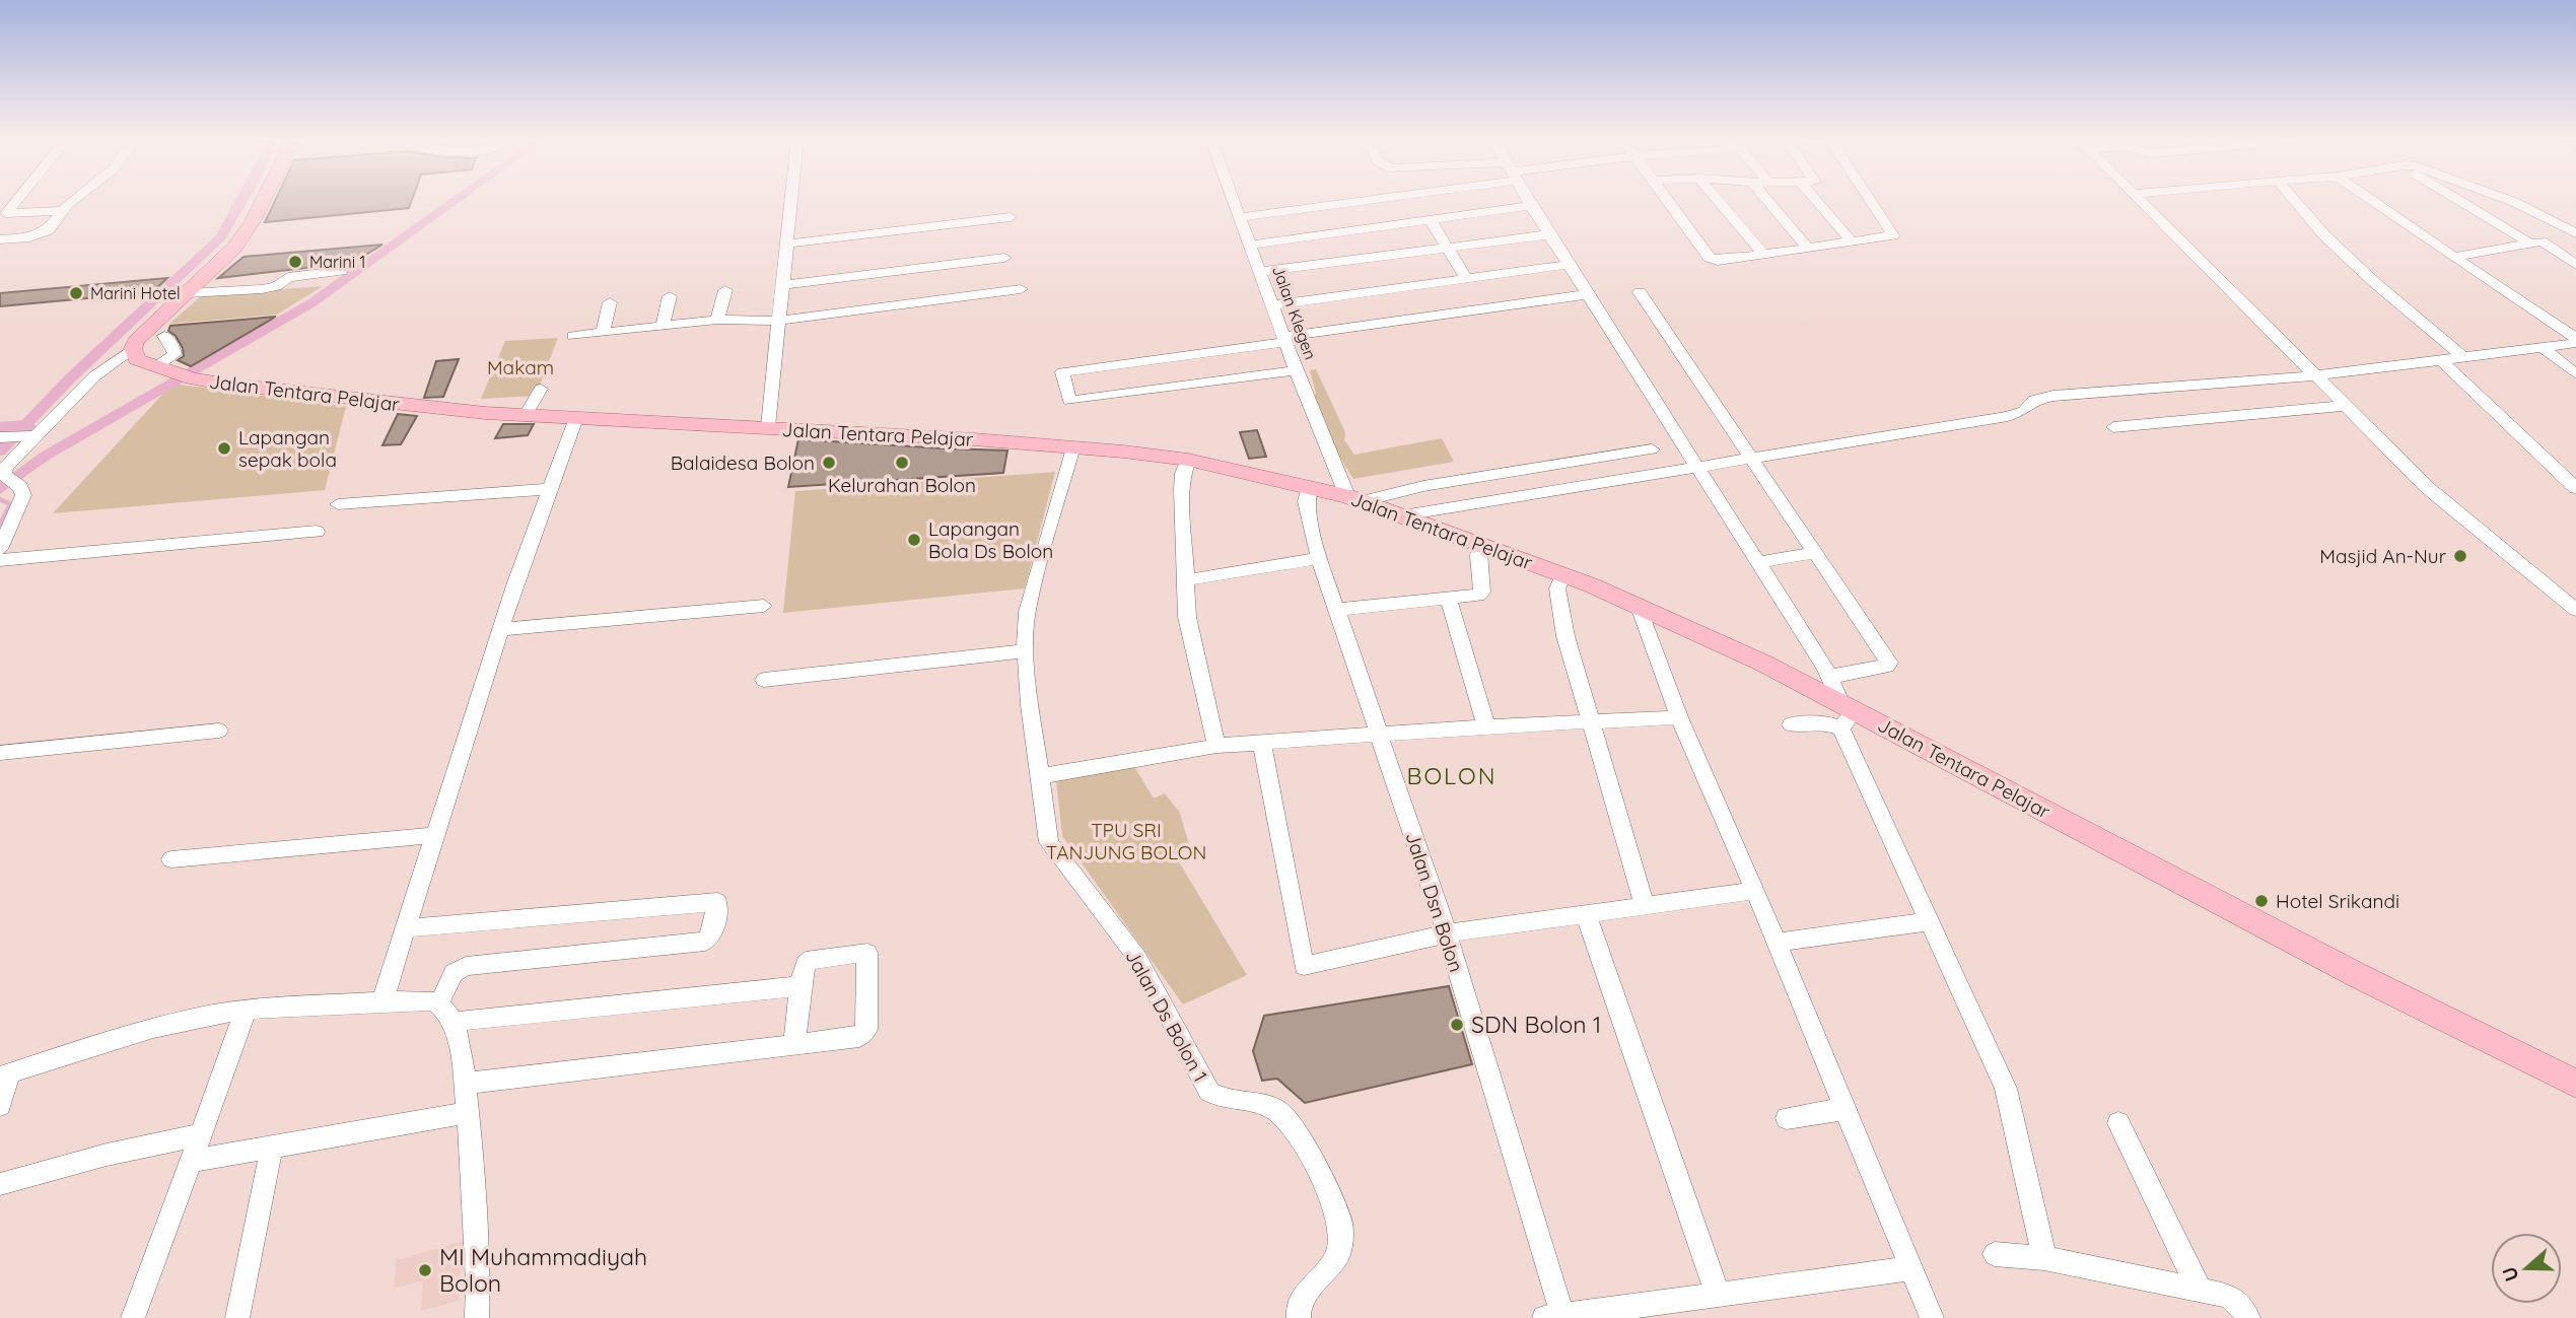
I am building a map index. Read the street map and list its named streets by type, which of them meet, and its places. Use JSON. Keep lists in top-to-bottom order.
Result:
{
  "streets": {
    "main road": ["Jalan Tentara Pelajar"],
    "street": ["Jalan Klegen", "Jalan Dsn Bolon", "Jalan Ds Bolon 1"]
  },
  "crossings": [
    ["Jalan Klegen", "Jalan Tentara Pelajar"],
    ["Jalan Tentara Pelajar", "Jalan Dsn Bolon"],
    ["Jalan Tentara Pelajar", "Jalan Ds Bolon 1"]
  ],
  "districts": ["BOLON"],
  "parks": ["Makam", "TPU SRI TANJUNG BOLON"],
  "places": [
    "Marini 1",
    "Marini Hotel",
    "Lapangan sepak bola",
    "Balaidesa Bolon",
    "Kelurahan Bolon",
    "Lapangan Bola Ds Bolon",
    "Masjid An-Nur",
    "Hotel Srikandi",
    "SDN Bolon 1",
    "MI Muhammadiyah Bolon"
  ],
  "north": "left"
}
